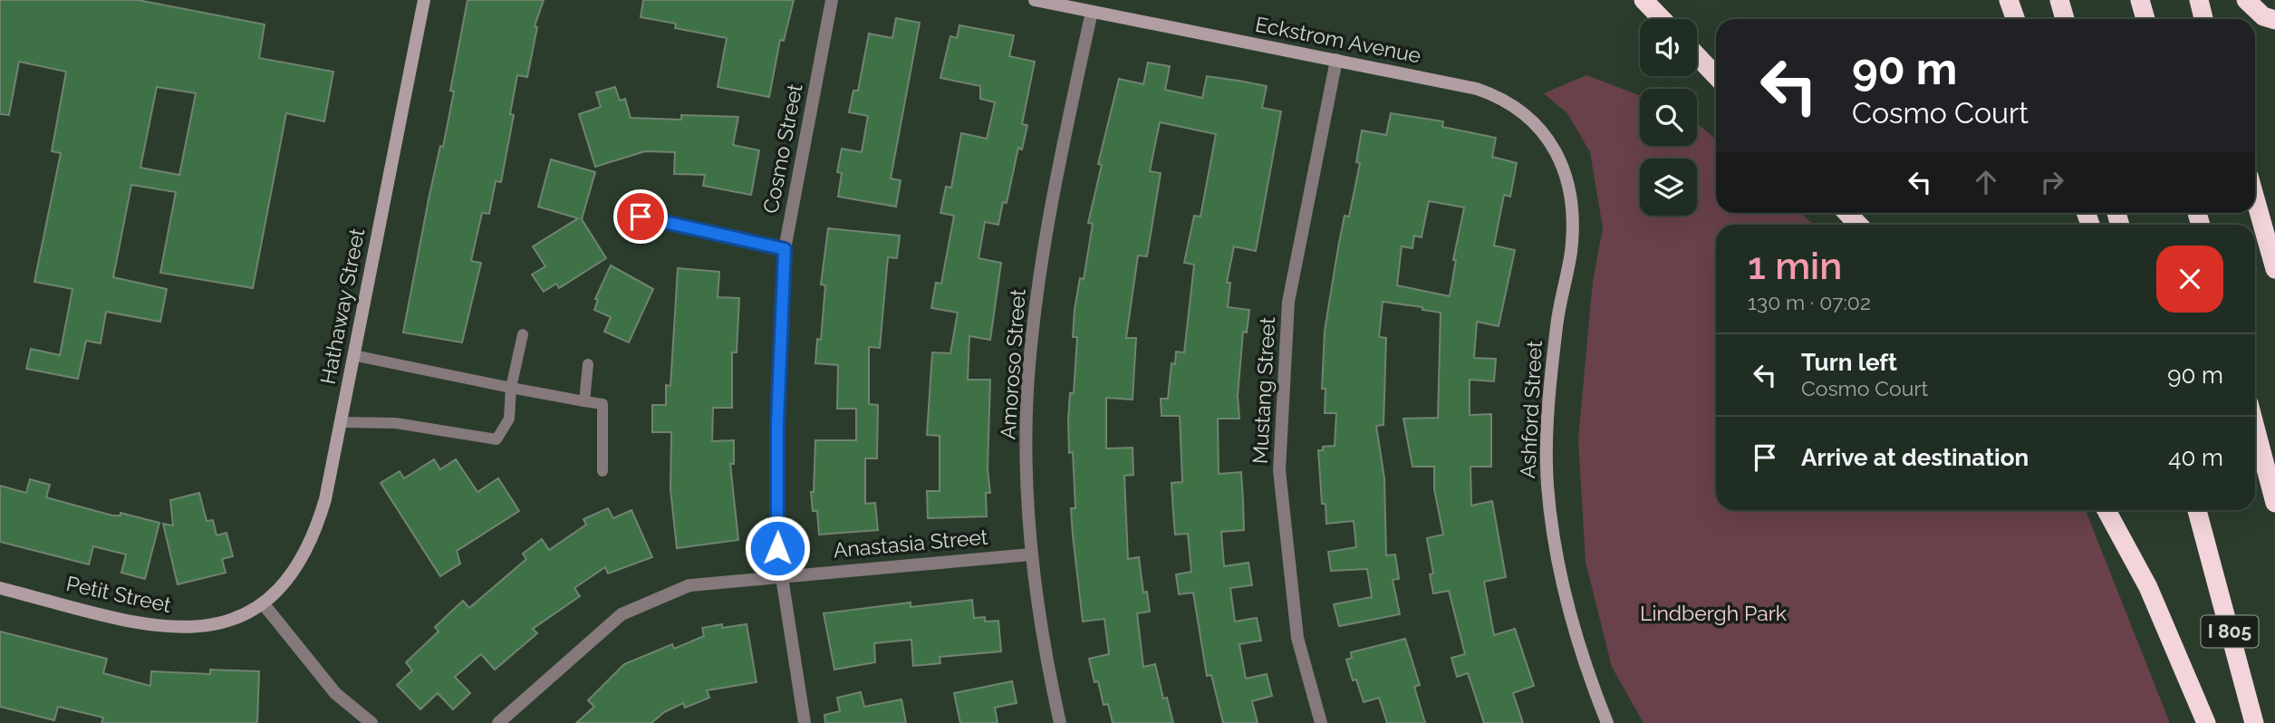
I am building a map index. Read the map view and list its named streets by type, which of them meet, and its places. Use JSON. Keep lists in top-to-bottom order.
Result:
{
  "streets": {
    "highway": ["I 805"],
    "street": [
      "Eckstrom Avenue",
      "Cosmo Street",
      "Hathaway Street",
      "Amoroso Street",
      "Mustang Street",
      "Ashford Street",
      "Anastasia Street",
      "Petit Street"
    ]
  },
  "crossings": [
    ["Eckstrom Avenue", "Amoroso Street"],
    ["Eckstrom Avenue", "Mustang Street"],
    ["Eckstrom Avenue", "Ashford Street"],
    ["Cosmo Street", "Anastasia Street"],
    ["Hathaway Street", "Petit Street"],
    ["Amoroso Street", "Anastasia Street"]
  ],
  "parks": ["Lindbergh Park"],
  "page": {
    "turn": ["90 m", "Cosmo Court"],
    "heading": ["1 min", "130 m · 07:02"],
    "list": [
      {
        "name": "Turn left",
        "note": "Cosmo Court",
        "value": "90 m"
      },
      {
        "name": "Arrive at destination",
        "value": "40 m"
      }
    ]
  }
}
